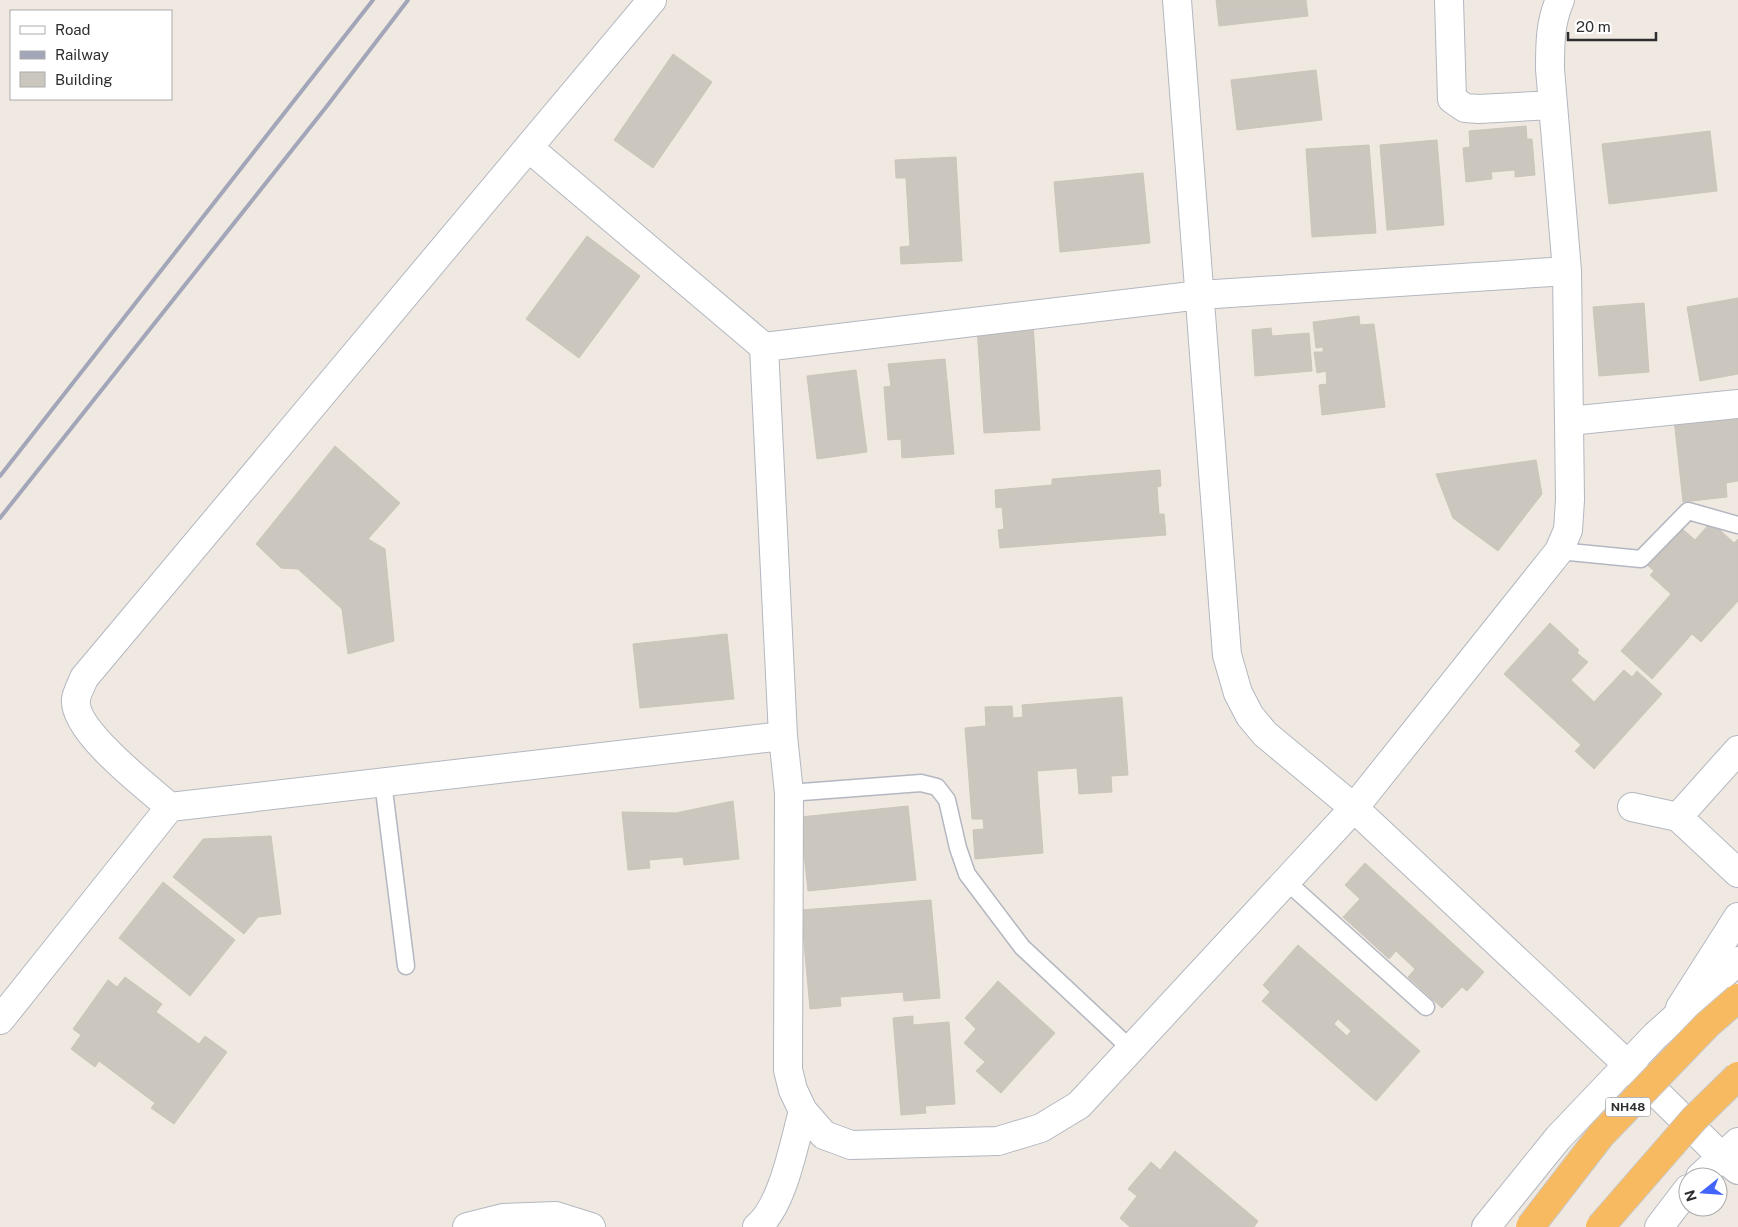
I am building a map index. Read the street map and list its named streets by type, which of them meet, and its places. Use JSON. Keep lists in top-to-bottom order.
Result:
{
  "streets": {
    "highway": ["NH48"]
  },
  "legend": ["Road", "Railway", "Building"],
  "scale_bar": "20 m",
  "north": "left"
}
